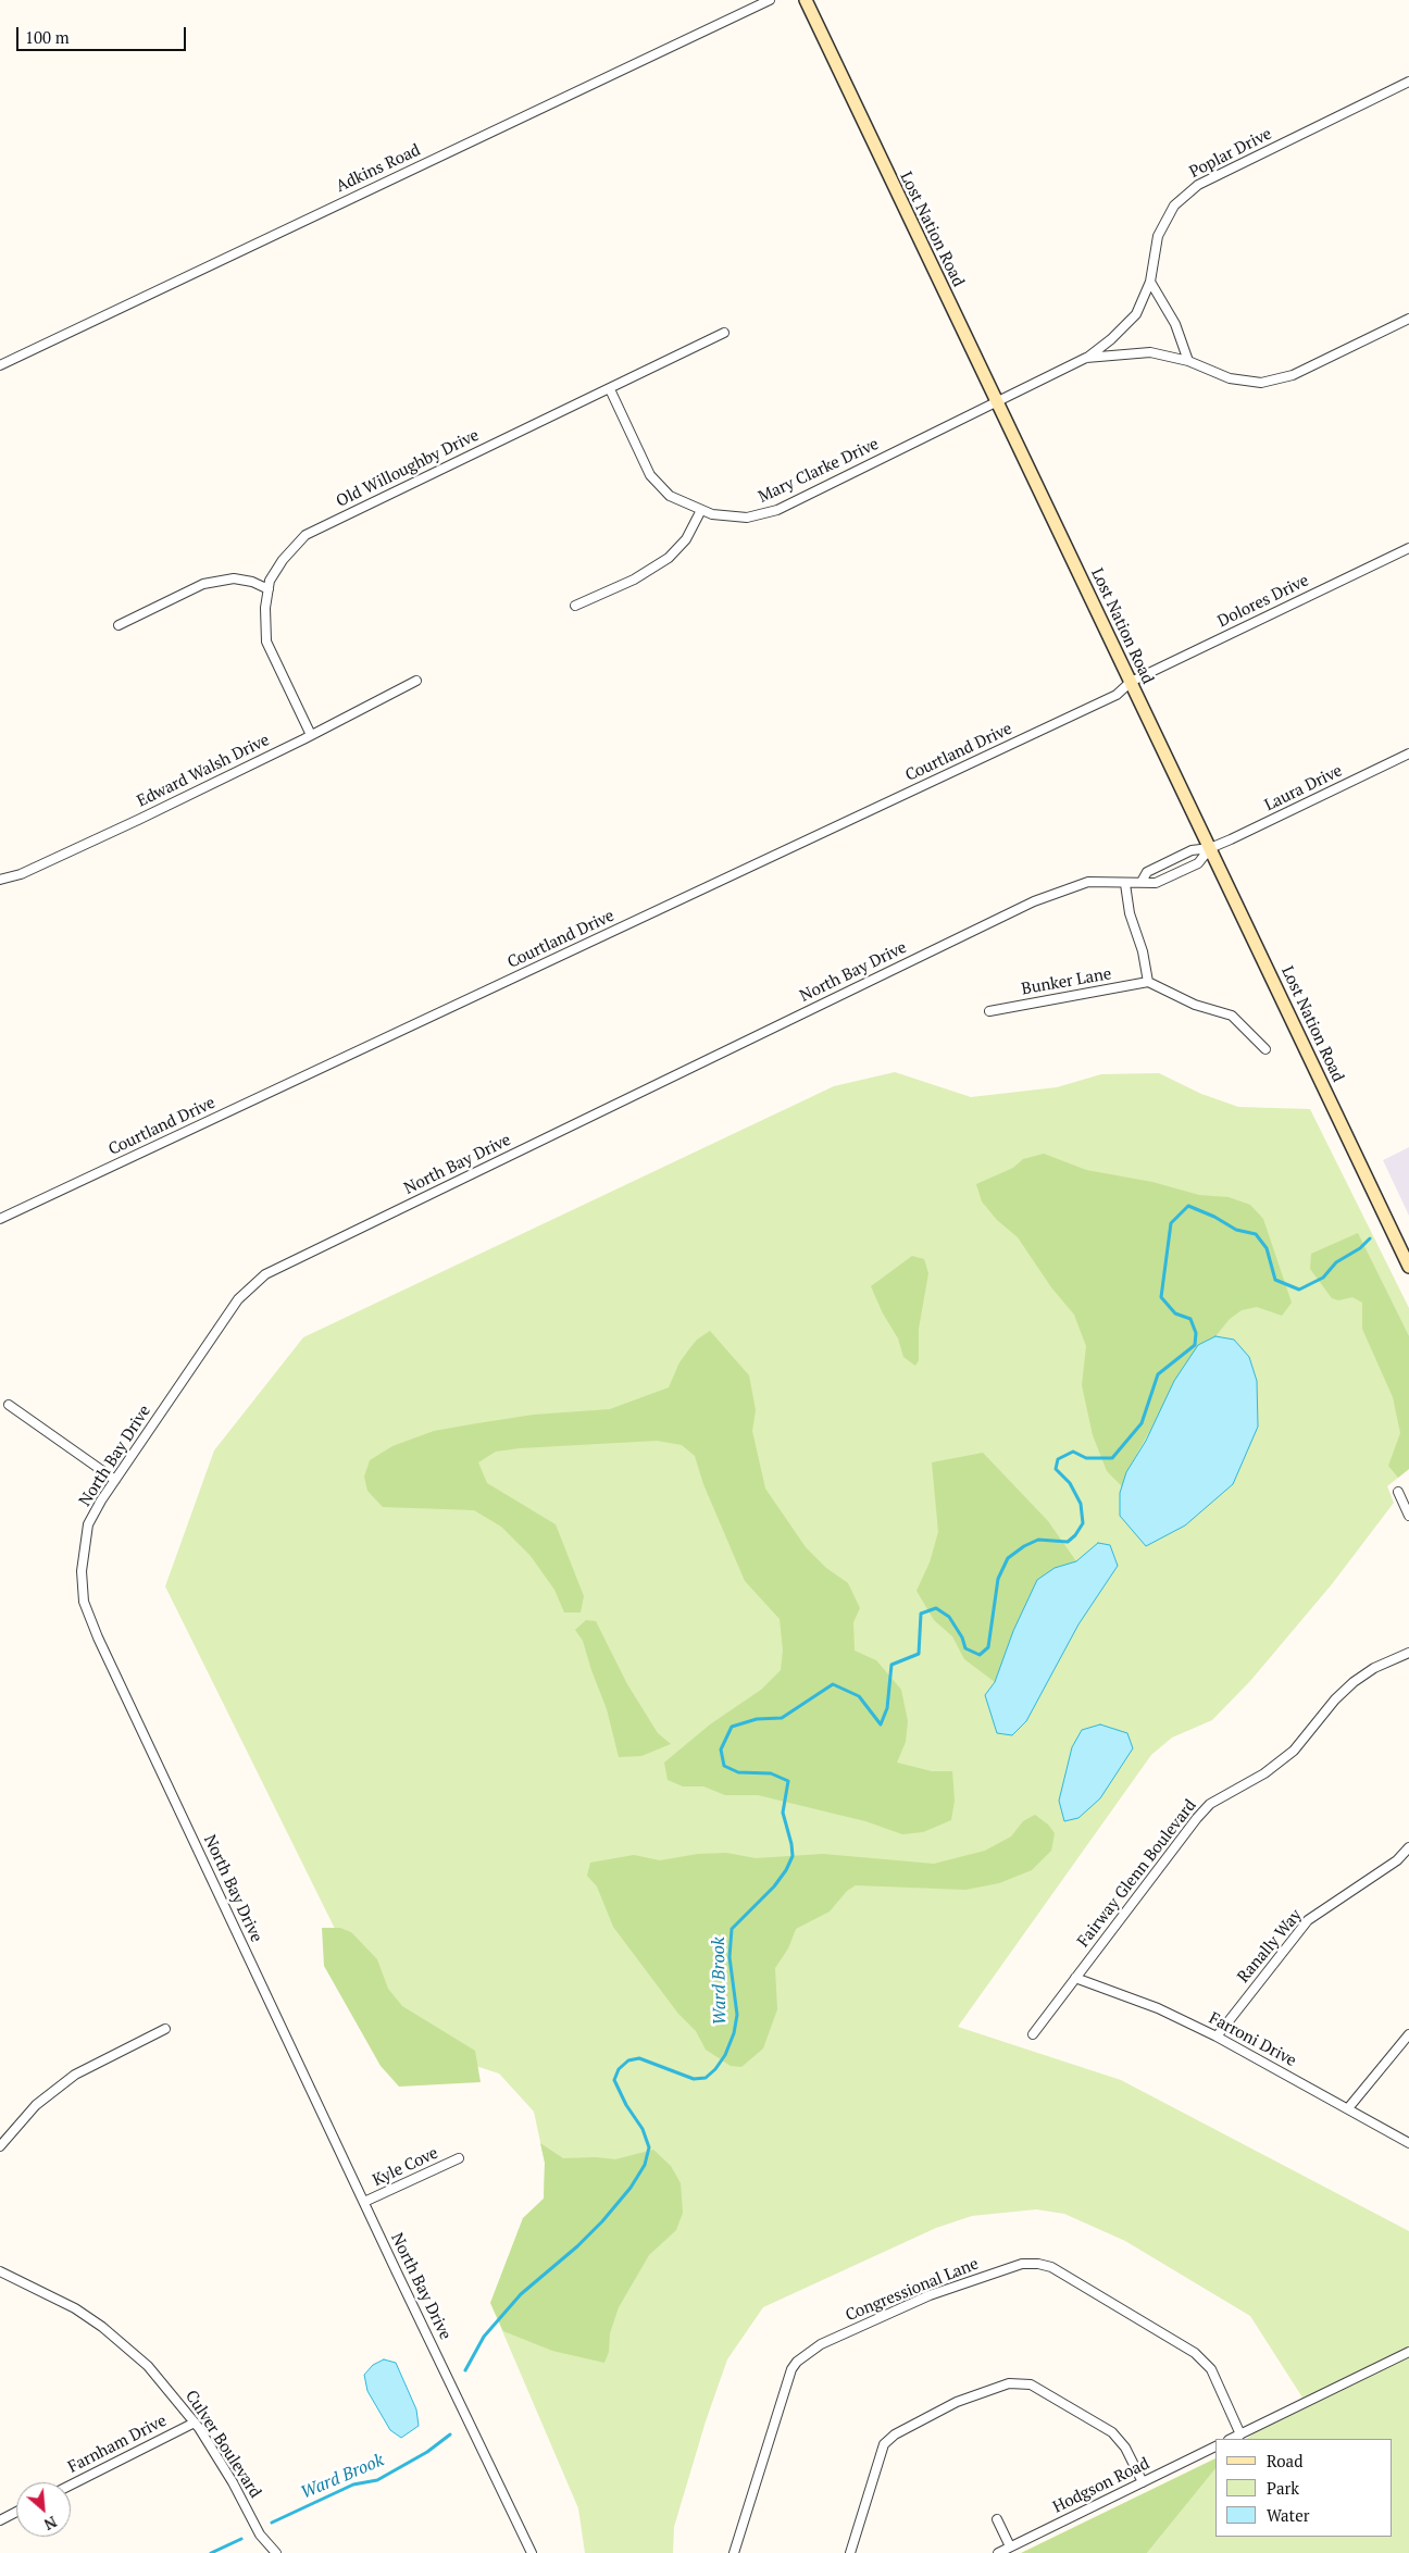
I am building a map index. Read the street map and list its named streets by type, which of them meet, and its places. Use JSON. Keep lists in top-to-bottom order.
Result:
{
  "streets": {
    "street": [
      "Poplar Drive",
      "Adkins Road",
      "Lost Nation Road",
      "Old Willoughby Drive",
      "Mary Clarke Drive",
      "Dolores Drive",
      "Courtland Drive",
      "Edward Walsh Drive",
      "Laura Drive",
      "North Bay Drive",
      "Bunker Lane",
      "Fairway Glenn Boulevard",
      "Ranally Way",
      "Farroni Drive",
      "Kyle Cove",
      "Congressional Lane",
      "Farnham Drive",
      "Culver Boulevard",
      "Hodgson Road"
    ]
  },
  "crossings": [
    ["Poplar Drive", "Mary Clarke Drive"],
    ["Lost Nation Road", "Mary Clarke Drive"],
    ["Lost Nation Road", "Dolores Drive"],
    ["Lost Nation Road", "Courtland Drive"],
    ["Lost Nation Road", "Laura Drive"],
    ["Lost Nation Road", "North Bay Drive"],
    ["Old Willoughby Drive", "Mary Clarke Drive"],
    ["Old Willoughby Drive", "Edward Walsh Drive"],
    ["Dolores Drive", "Courtland Drive"],
    ["Laura Drive", "North Bay Drive"],
    ["North Bay Drive", "Kyle Cove"],
    ["Fairway Glenn Boulevard", "Farroni Drive"],
    ["Ranally Way", "Farroni Drive"],
    ["Farnham Drive", "Culver Boulevard"]
  ],
  "water": ["Ward Brook"],
  "legend": ["Road", "Park", "Water"],
  "scale_bar": "100 m",
  "north": "bottom right"
}
